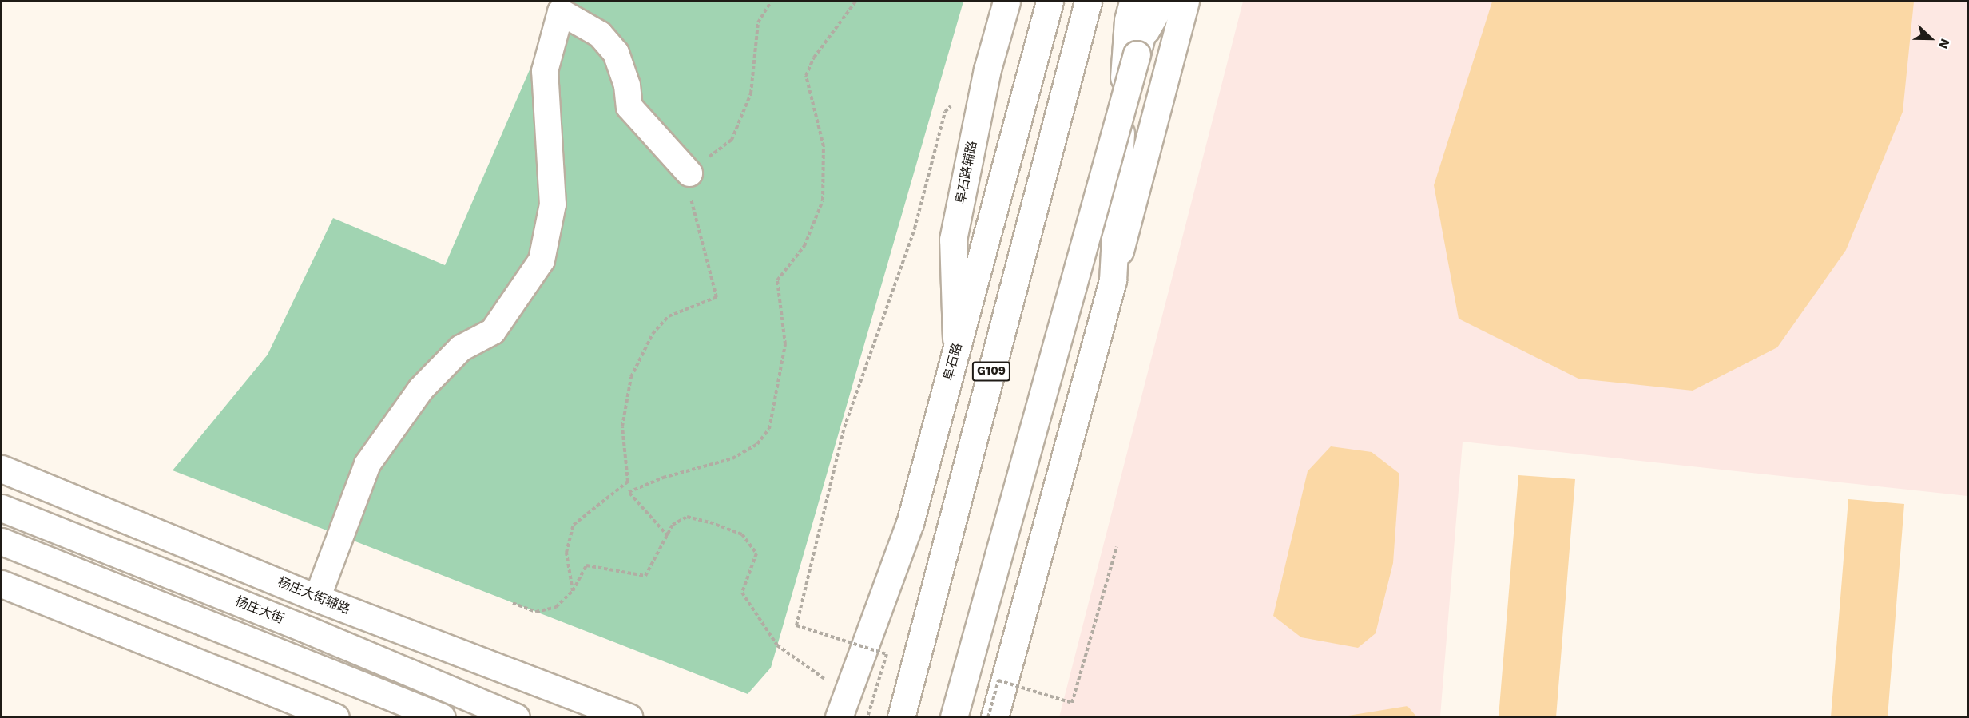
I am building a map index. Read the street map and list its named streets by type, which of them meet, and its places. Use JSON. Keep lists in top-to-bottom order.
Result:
{
  "streets": {
    "main road": [
      "阜石路辅路",
      "阜石路",
      "G109",
      "杨庄大街辅路",
      "杨庄大街"
    ]
  },
  "crossings": [
    ["阜石路辅路", "阜石路"]
  ],
  "north": "right"
}
